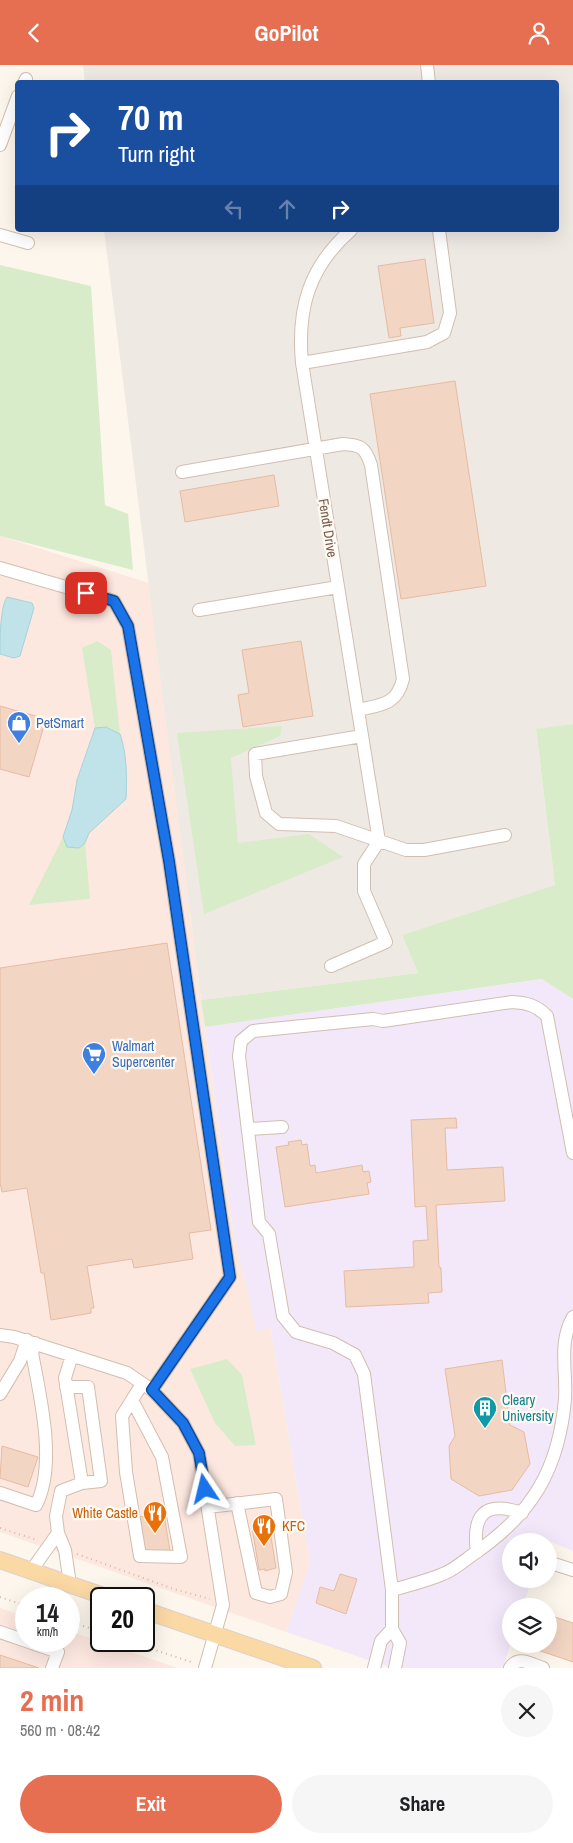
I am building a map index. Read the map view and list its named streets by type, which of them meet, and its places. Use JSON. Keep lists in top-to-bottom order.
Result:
{
  "streets": {
    "street": ["Fendt Drive"]
  },
  "places": {
    "shop": ["PetSmart"],
    "supermarket": ["Walmart Supercenter"],
    "building": ["Cleary University"],
    "restaurant": ["White Castle", "KFC"]
  },
  "page": {
    "header": "GoPilot",
    "turn": ["70 m", "Turn right"],
    "speed": "14 km/h",
    "limit": "20",
    "heading": ["2 min", "560 m · 08:42"],
    "buttons": ["Exit", "Share"]
  }
}
